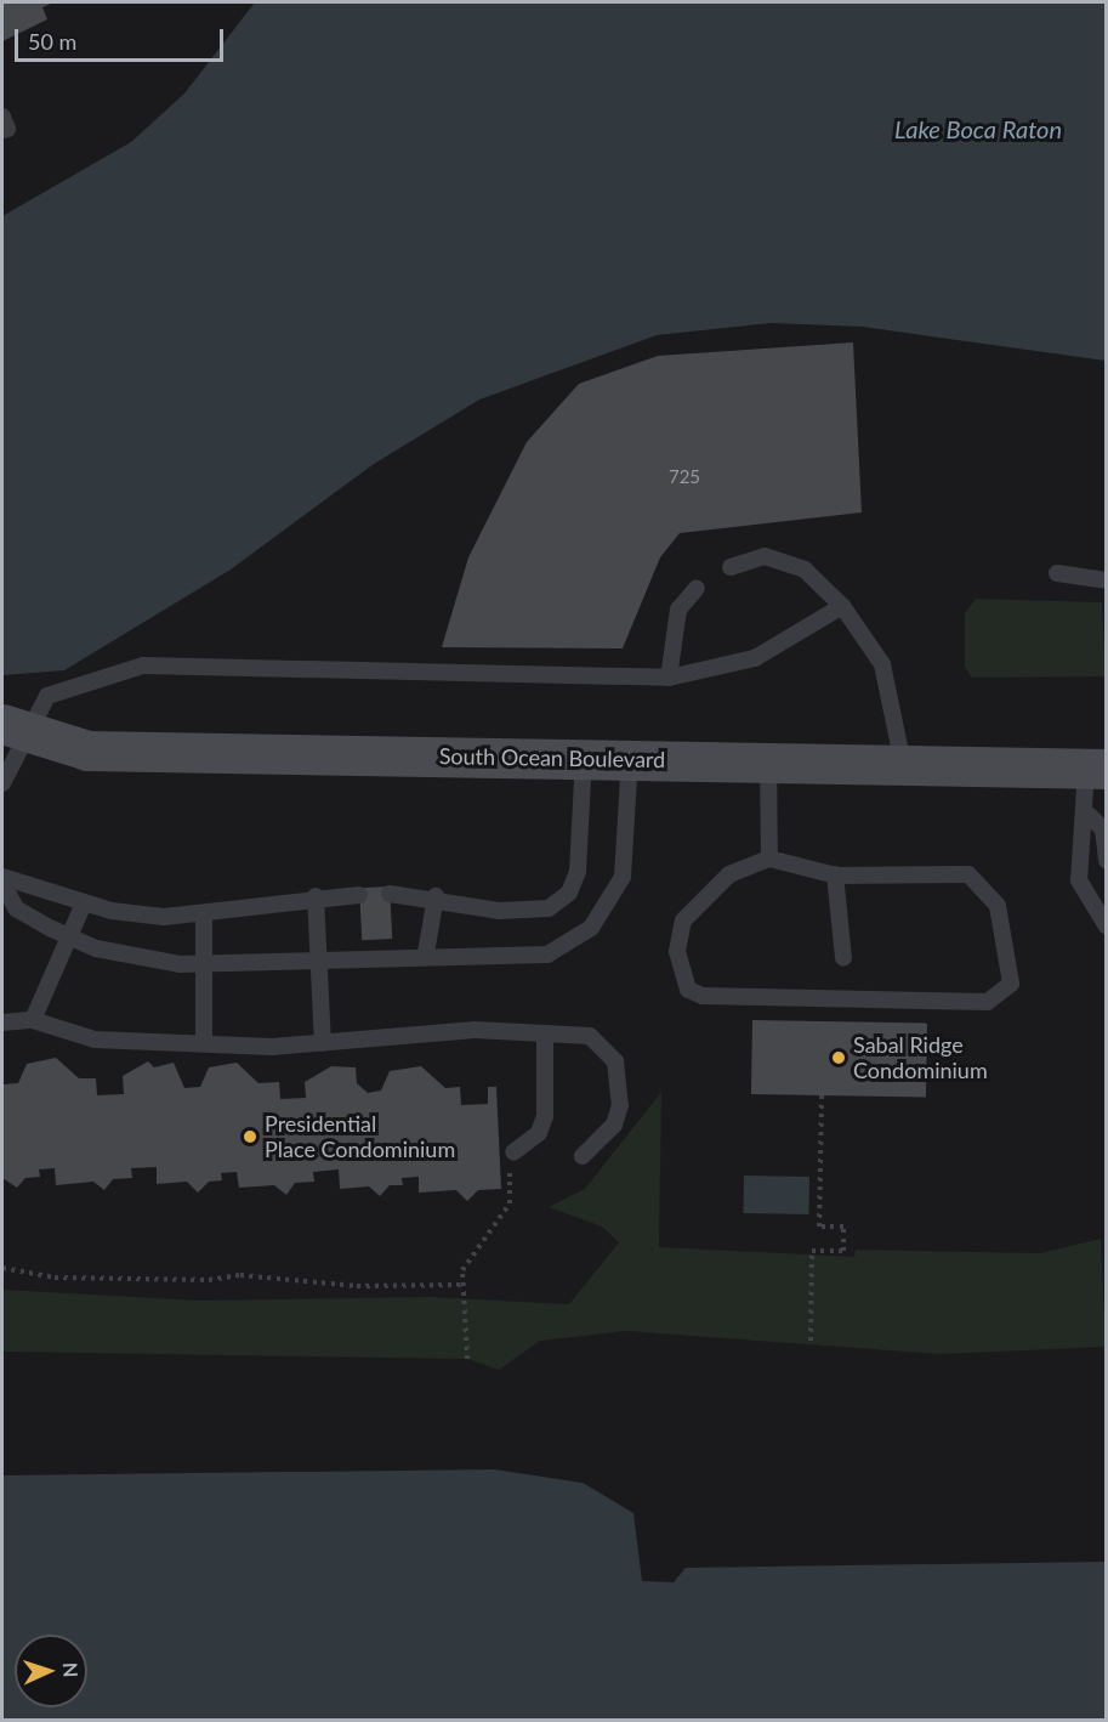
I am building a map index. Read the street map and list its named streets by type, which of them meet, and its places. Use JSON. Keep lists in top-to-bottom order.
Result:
{
  "streets": {
    "main road": ["South Ocean Boulevard"]
  },
  "water": ["Lake Boca Raton"],
  "places": ["Sabal Ridge Condominium", "Presidential Place Condominium"],
  "house_numbers": ["725"],
  "scale_bar": "50 m",
  "north": "right"
}
